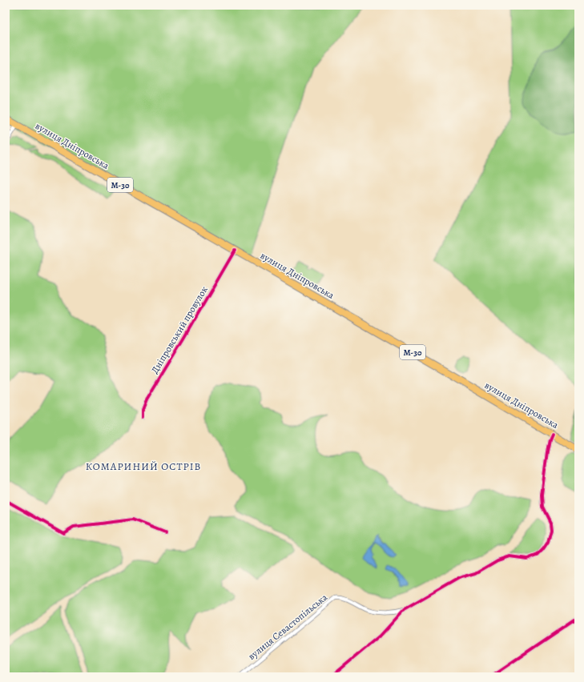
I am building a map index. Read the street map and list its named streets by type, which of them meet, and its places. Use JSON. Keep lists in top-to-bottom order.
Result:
{
  "streets": {
    "highway": ["вулиця Дніпровська", "М-30"],
    "street": ["Дніпровський провулок", "вулиця Севастопільська"]
  },
  "crossings": [
    ["вулиця Дніпровська", "Дніпровський провулок"]
  ],
  "districts": ["КОМАРИНИЙ ОСТРІВ"]
}
